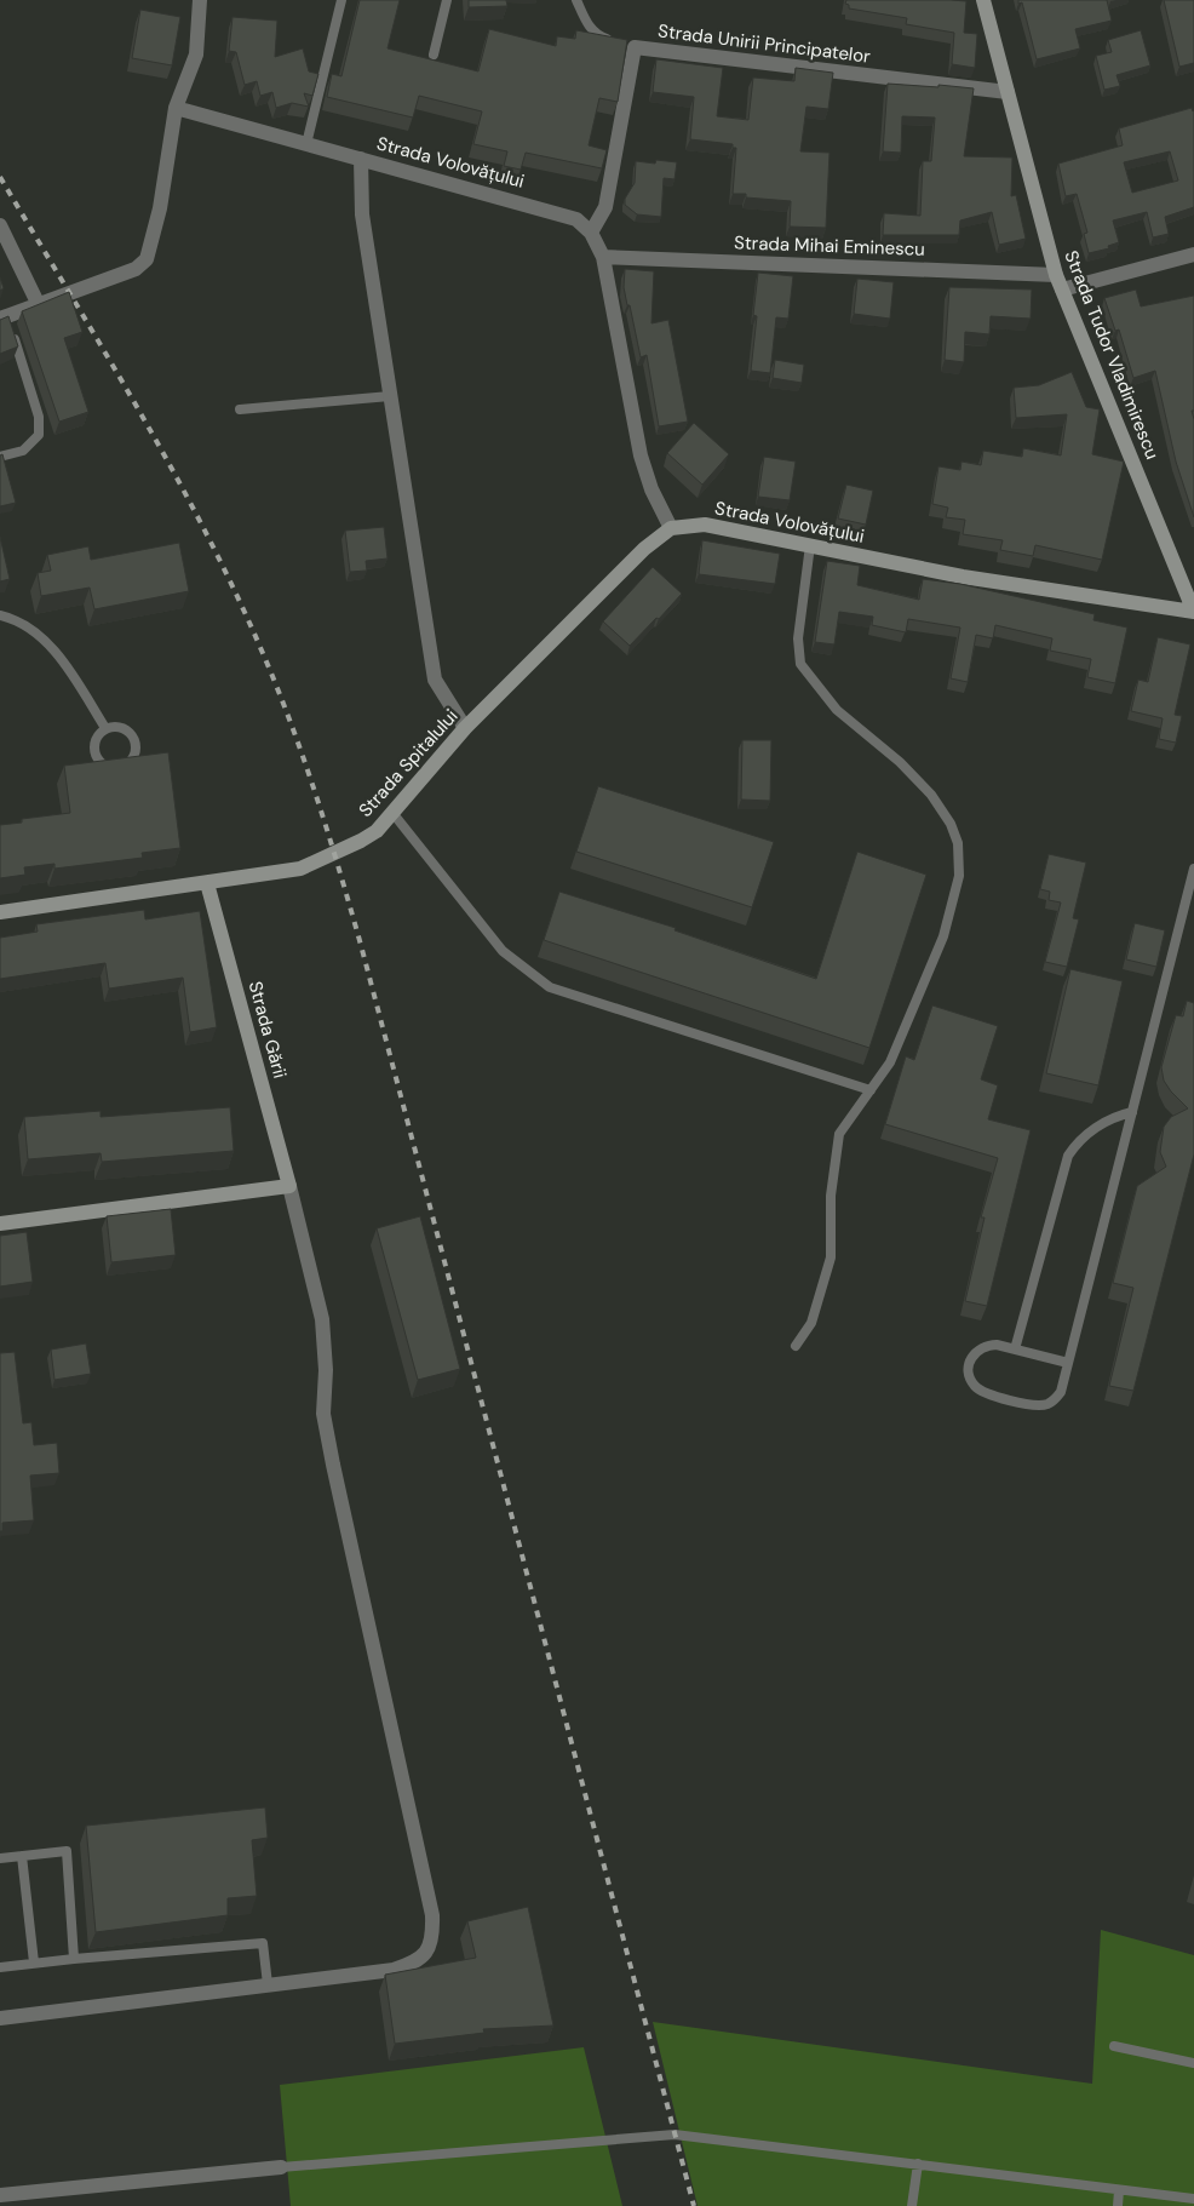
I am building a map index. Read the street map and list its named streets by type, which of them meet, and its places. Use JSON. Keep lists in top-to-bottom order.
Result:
{
  "streets": {
    "main road": [
      "Strada Volovățului",
      "Strada Tudor Vladimirescu",
      "Strada Spitalului",
      "Strada Gării"
    ],
    "street": ["Strada Unirii Principatelor", "Strada Mihai Eminescu"]
  },
  "crossings": [
    ["Strada Unirii Principatelor", "Strada Volovățului"],
    ["Strada Unirii Principatelor", "Strada Tudor Vladimirescu"],
    ["Strada Volovățului", "Strada Mihai Eminescu"],
    ["Strada Volovățului", "Strada Tudor Vladimirescu"],
    ["Strada Volovățului", "Strada Spitalului"],
    ["Strada Mihai Eminescu", "Strada Tudor Vladimirescu"],
    ["Strada Spitalului", "Strada Gării"]
  ]
}
